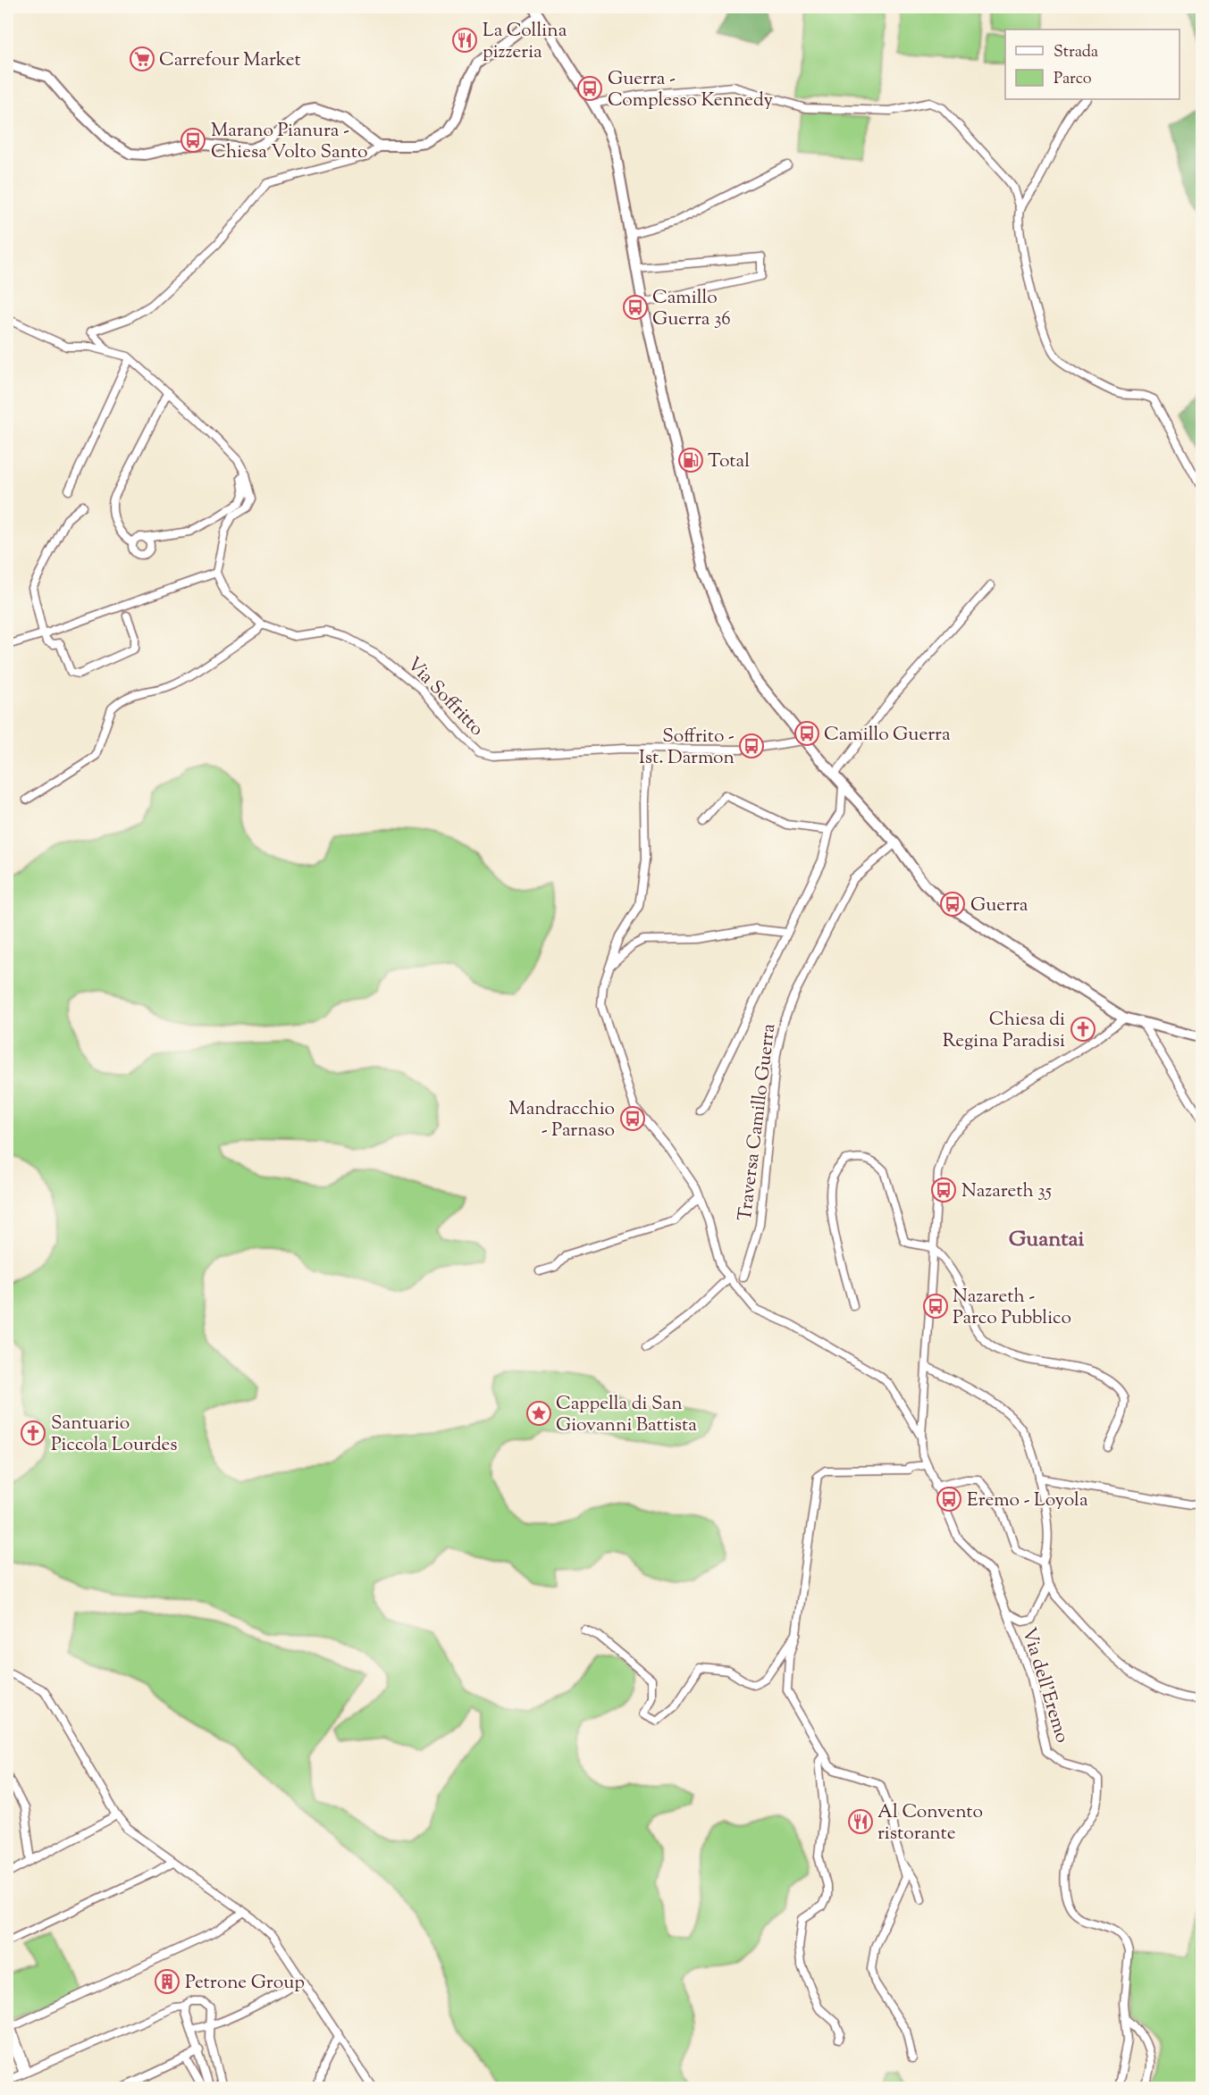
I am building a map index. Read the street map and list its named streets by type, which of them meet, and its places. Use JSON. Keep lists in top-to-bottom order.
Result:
{
  "streets": {
    "street": ["Via Soffritto", "Traversa Camillo Guerra", "Via dell'Eremo"]
  },
  "districts": ["Guantai"],
  "places": {
    "restaurant": ["La Collina pizzeria", "Al Convento ristorante"],
    "supermarket": ["Carrefour Market"],
    "bus stop": [
      "Guerra - Complesso Kennedy",
      "Marano Pianura - Chiesa Volto Santo",
      "Camillo Guerra 36",
      "Camillo Guerra",
      "Soffrito - Ist. Darmon",
      "Guerra",
      "Mandracchio - Parnaso",
      "Nazareth 35",
      "Nazareth - Parco Pubblico",
      "Eremo - Loyola"
    ],
    "fuel station": ["Total"],
    "church": ["Chiesa di Regina Paradisi", "Santuario Piccola Lourdes"],
    "place": ["Cappella di San Giovanni Battista"],
    "building": ["Petrone Group"]
  },
  "legend": ["Strada", "Parco"]
}
